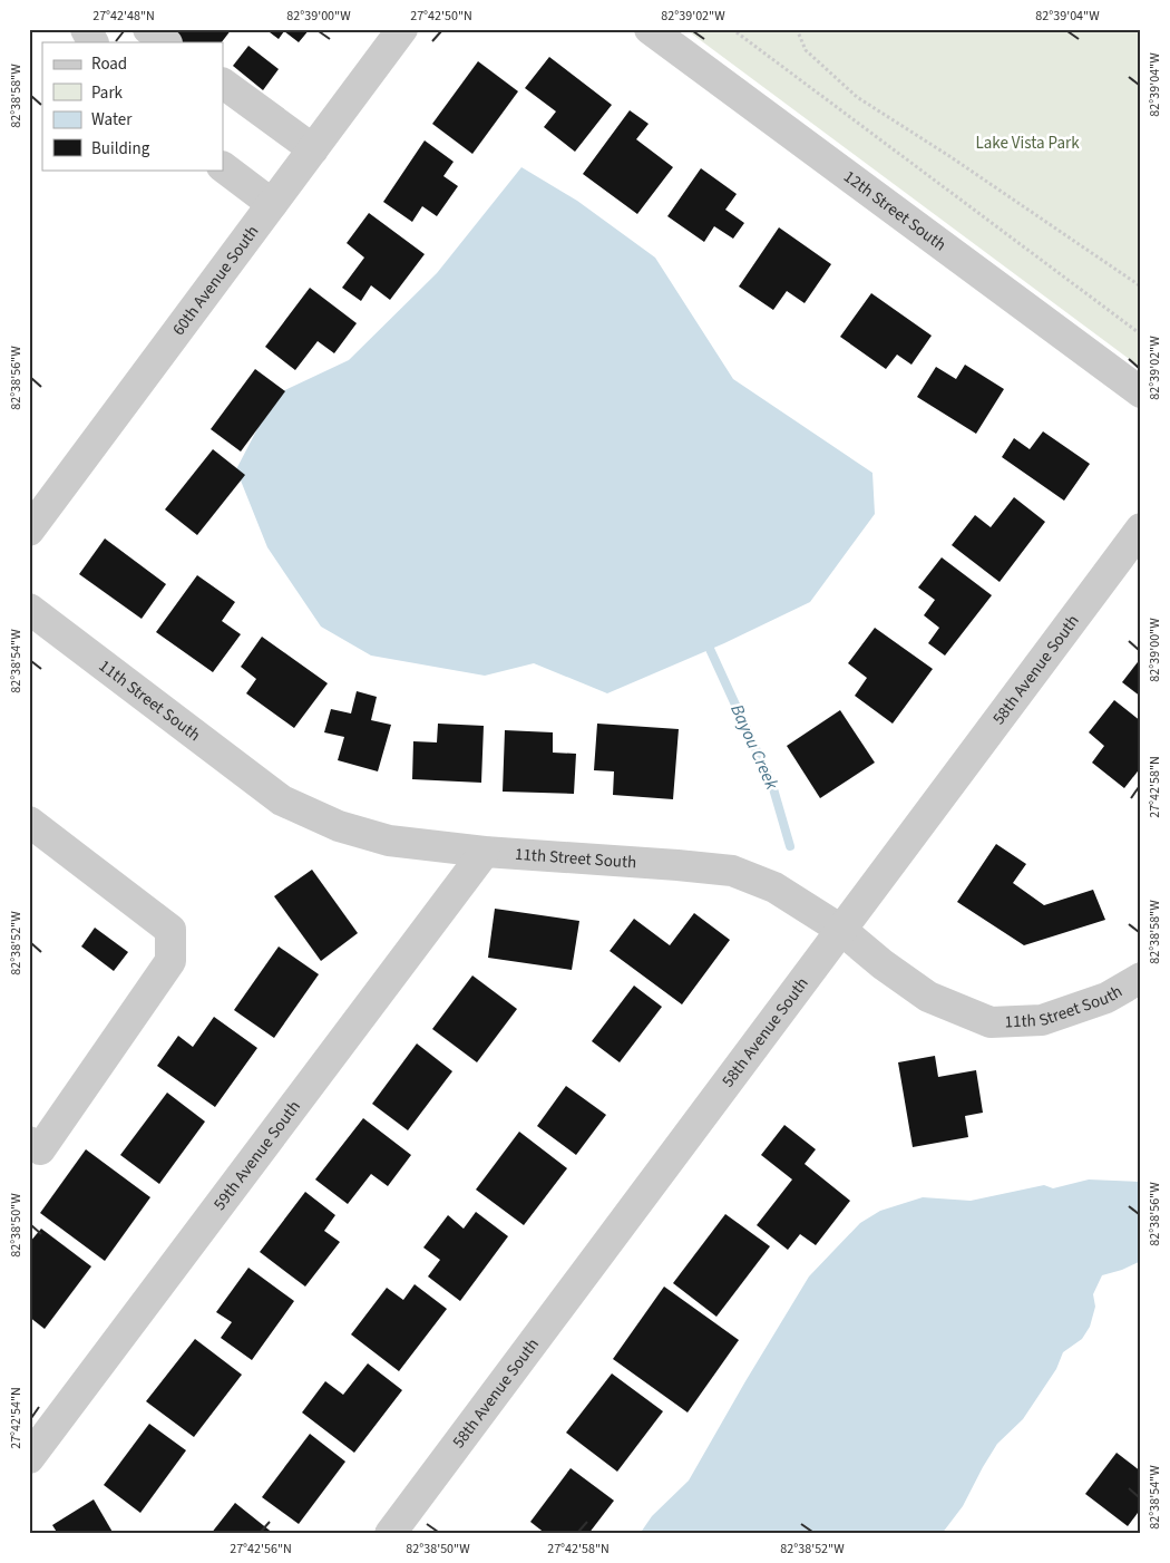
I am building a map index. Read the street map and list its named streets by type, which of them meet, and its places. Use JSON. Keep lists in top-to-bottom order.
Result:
{
  "streets": {
    "street": [
      "12th Street South",
      "60th Avenue South",
      "58th Avenue South",
      "11th Street South",
      "59th Avenue South"
    ]
  },
  "crossings": [
    ["58th Avenue South", "11th Street South"],
    ["11th Street South", "59th Avenue South"]
  ],
  "water": ["Bayou Creek"],
  "parks": ["Lake Vista Park"],
  "legend": [
    "Road",
    "Park",
    "Water",
    "Building"
  ],
  "coordinates": [
    "27°42'48\"N",
    "82°39'00\"W",
    "27°42'50\"N",
    "82°39'02\"W",
    "82°39'04\"W",
    "82°38'58\"W",
    "82°38'56\"W",
    "82°38'54\"W",
    "27°42'58\"N",
    "82°38'52\"W",
    "82°38'50\"W",
    "27°42'54\"N",
    "27°42'56\"N"
  ]
}
